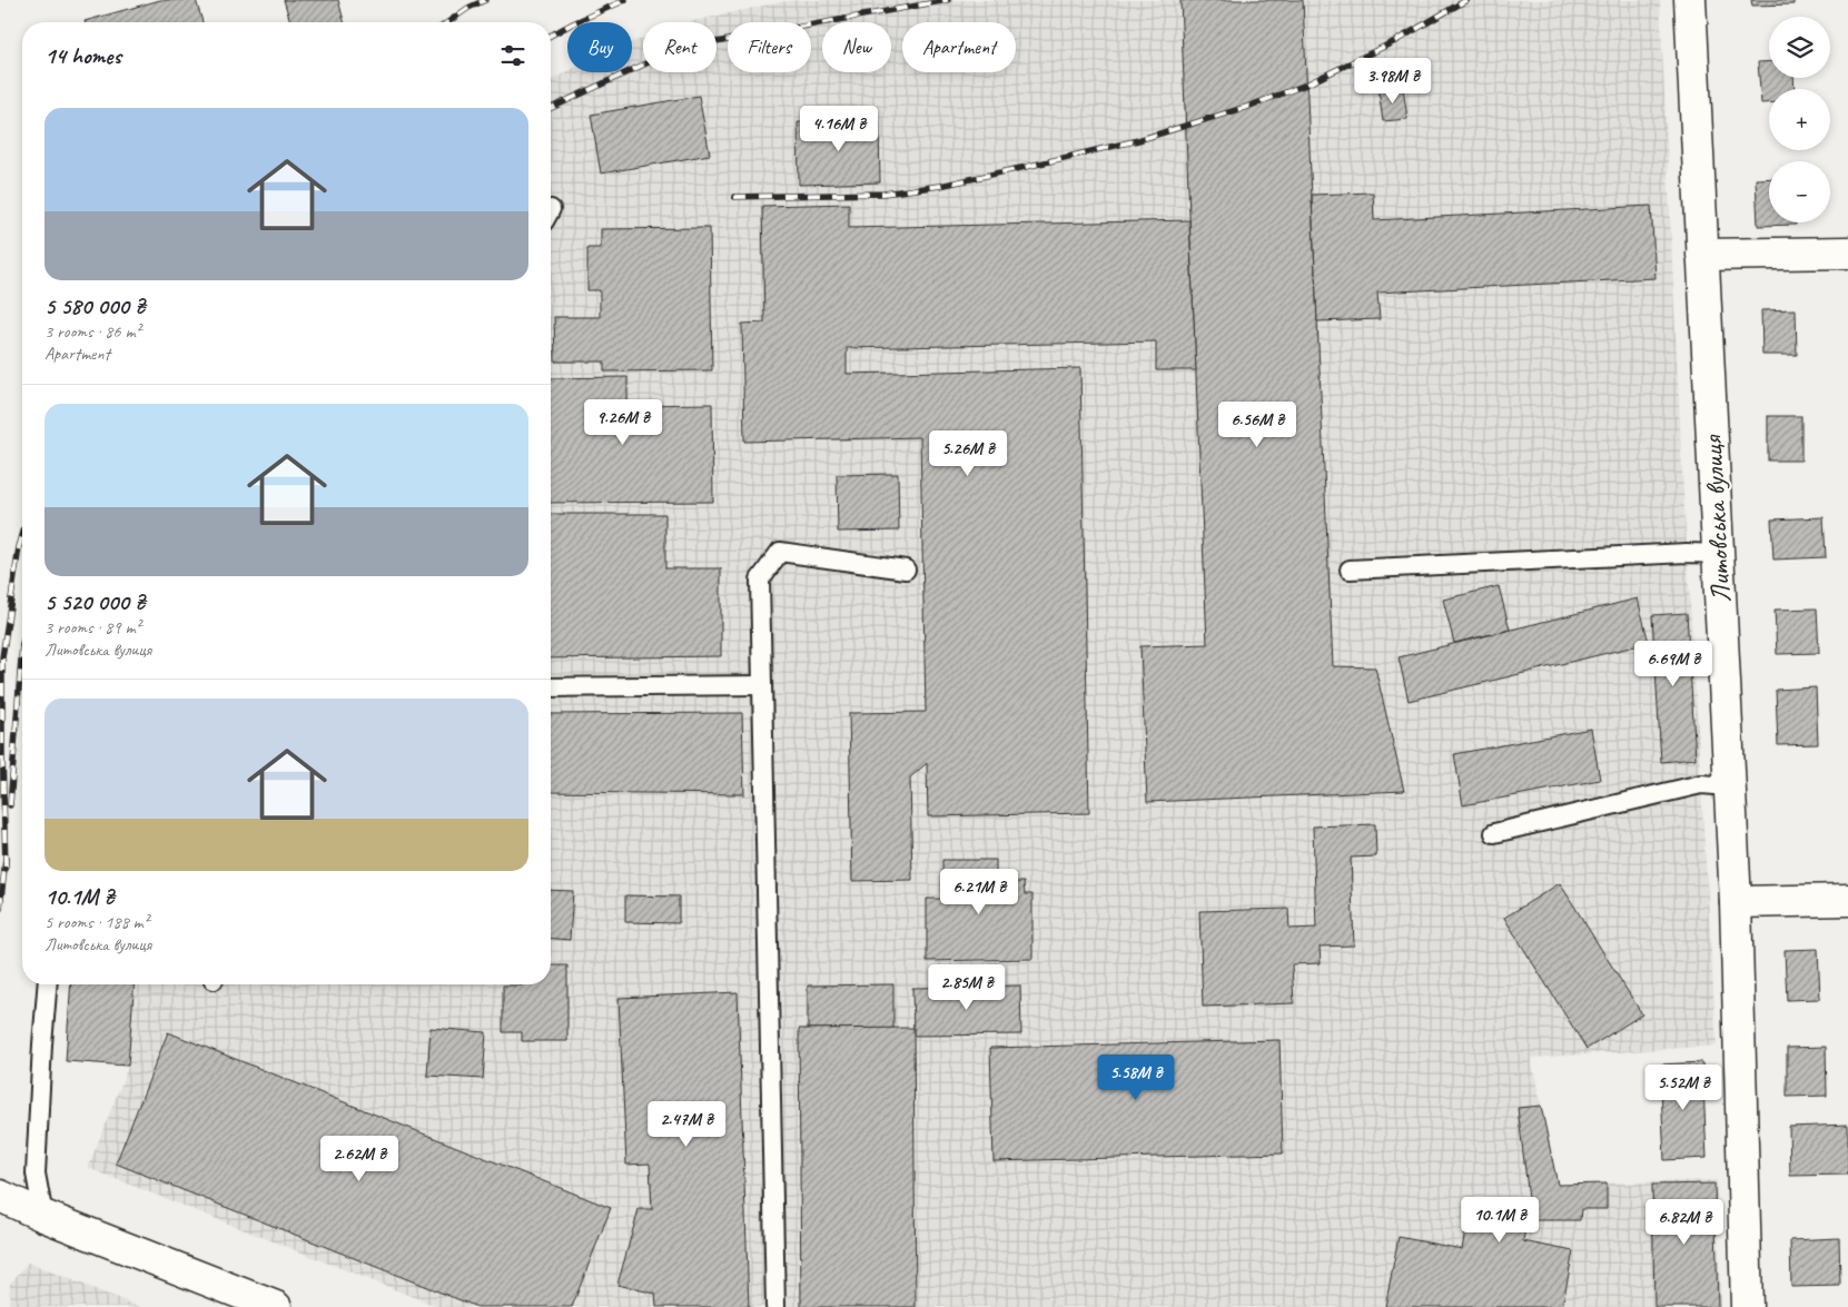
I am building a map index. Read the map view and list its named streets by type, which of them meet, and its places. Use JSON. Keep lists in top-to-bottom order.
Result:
{
  "streets": {
    "street": ["Литовська вулиця"]
  },
  "page": {
    "map_buttons": ["+", "−"],
    "chip": [
      "Buy",
      "Rent",
      "Filters",
      "New",
      "Apartment"
    ],
    "heading": "14 homes",
    "price": [
      "3.98M ₴",
      "4.16M ₴",
      "9.26M ₴",
      "6.56M ₴",
      "5.26M ₴",
      "6.69M ₴",
      "6.21M ₴",
      "2.85M ₴",
      "5.58M ₴",
      "5.52M ₴",
      "2.47M ₴",
      "2.62M ₴",
      "10.1M ₴",
      "6.82M ₴"
    ],
    "list": [
      {
        "name": "5 580 000 ₴",
        "note": "3 rooms · 86 m² · Apartment"
      },
      {
        "name": "5 520 000 ₴",
        "note": "3 rooms · 89 m² · Литовська вулиця"
      },
      {
        "name": "10.1M ₴",
        "note": "5 rooms · 188 m² · Литовська вулиця"
      }
    ]
  }
}
